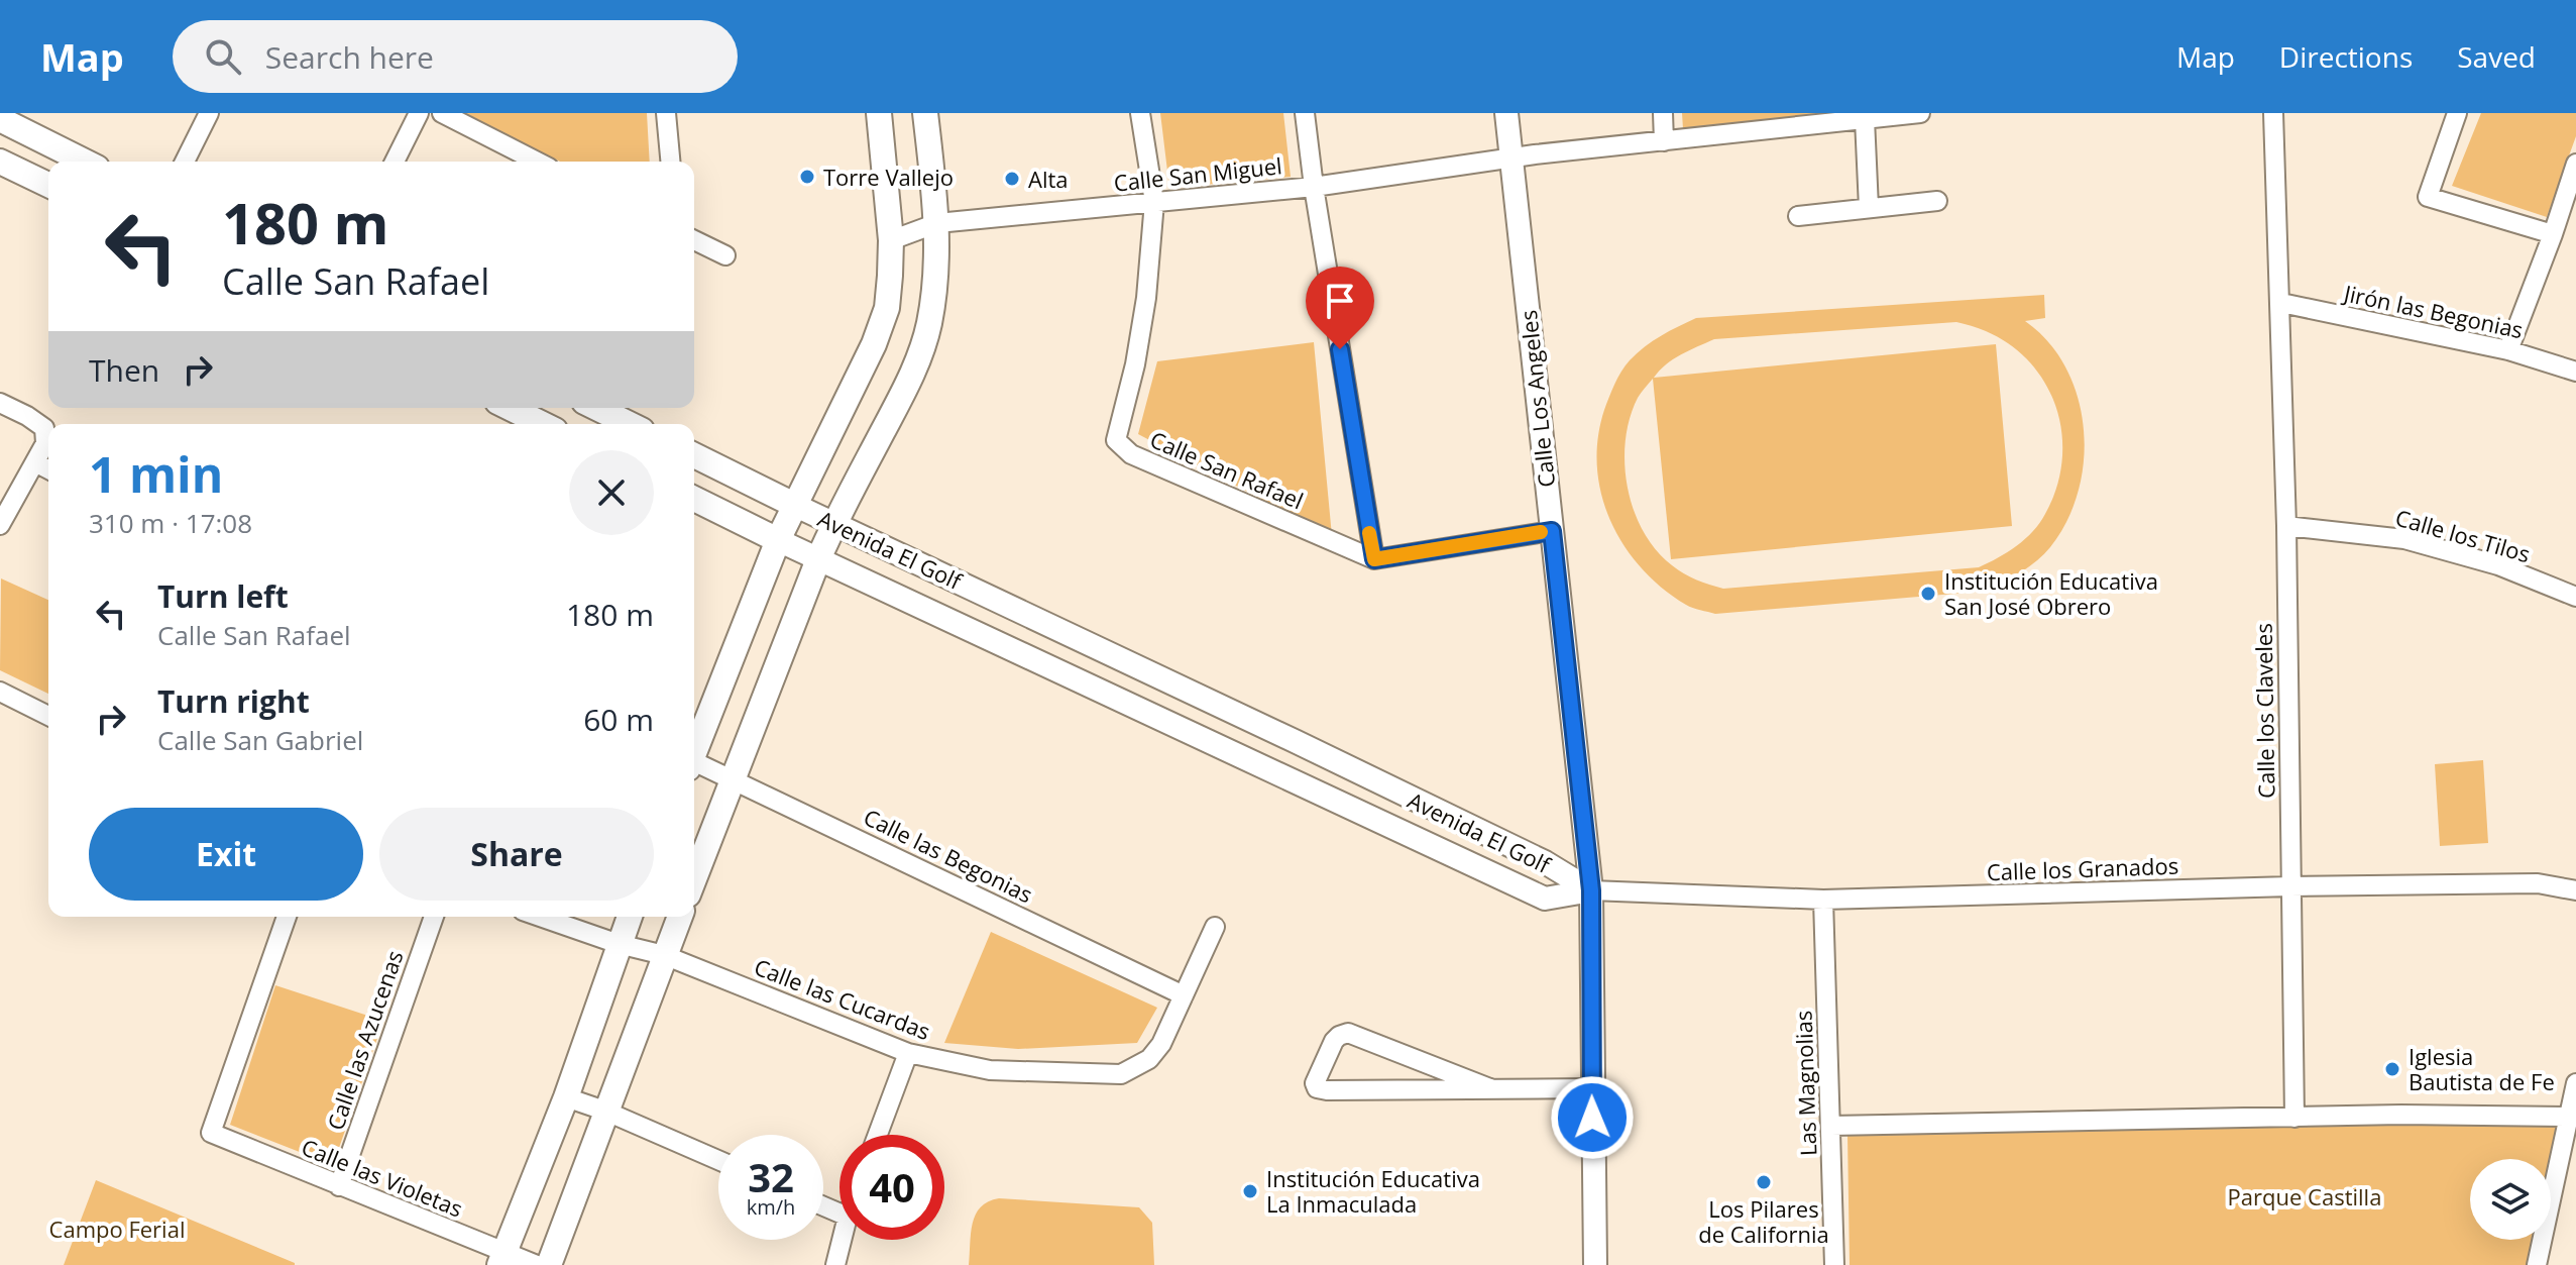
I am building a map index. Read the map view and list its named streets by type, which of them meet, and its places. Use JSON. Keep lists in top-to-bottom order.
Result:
{
  "streets": {
    "main road": ["Avenida El Golf"],
    "street": [
      "Calle San Miguel",
      "Jirón las Begonias",
      "Calle Los Angeles",
      "Calle San Rafael",
      "Calle los Tilos",
      "Calle los Claveles",
      "Calle las Begonias",
      "Calle los Granados",
      "Calle las Cucardas",
      "Calle las Azucenas",
      "Las Magnolias",
      "Calle las Violetas"
    ]
  },
  "crossings": [
    ["Calle San Miguel", "Calle Los Angeles"],
    ["Calle San Miguel", "Calle San Rafael"],
    ["Jirón las Begonias", "Calle los Claveles"],
    ["Calle Los Angeles", "Avenida El Golf"],
    ["Calle Los Angeles", "Calle los Granados"],
    ["Calle los Tilos", "Calle los Claveles"],
    ["Avenida El Golf", "Calle los Granados"],
    ["Calle los Claveles", "Calle los Granados"],
    ["Calle las Begonias", "Calle las Cucardas"],
    ["Calle los Granados", "Las Magnolias"],
    ["Calle las Azucenas", "Calle las Violetas"]
  ],
  "parks": ["Parque Castilla", "Campo Ferial"],
  "places": [
    "Torre Vallejo",
    "Alta",
    "Institución Educativa San José Obrero",
    "Iglesia Bautista de Fe",
    "Los Pilares de California",
    "Institución Educativa La Inmaculada"
  ],
  "page": {
    "header": "Map",
    "search": "Search here",
    "nav": ["Map", "Directions", "Saved"],
    "turn": ["180 m", "Calle San Rafael"],
    "then": "Then",
    "heading": ["1 min", "310 m · 17:08"],
    "list": [
      {
        "name": "Turn left",
        "note": "Calle San Rafael",
        "value": "180 m"
      },
      {
        "name": "Turn right",
        "note": "Calle San Gabriel",
        "value": "60 m"
      }
    ],
    "buttons": ["Exit", "Share"],
    "speed": "32 km/h",
    "limit": "40"
  }
}
